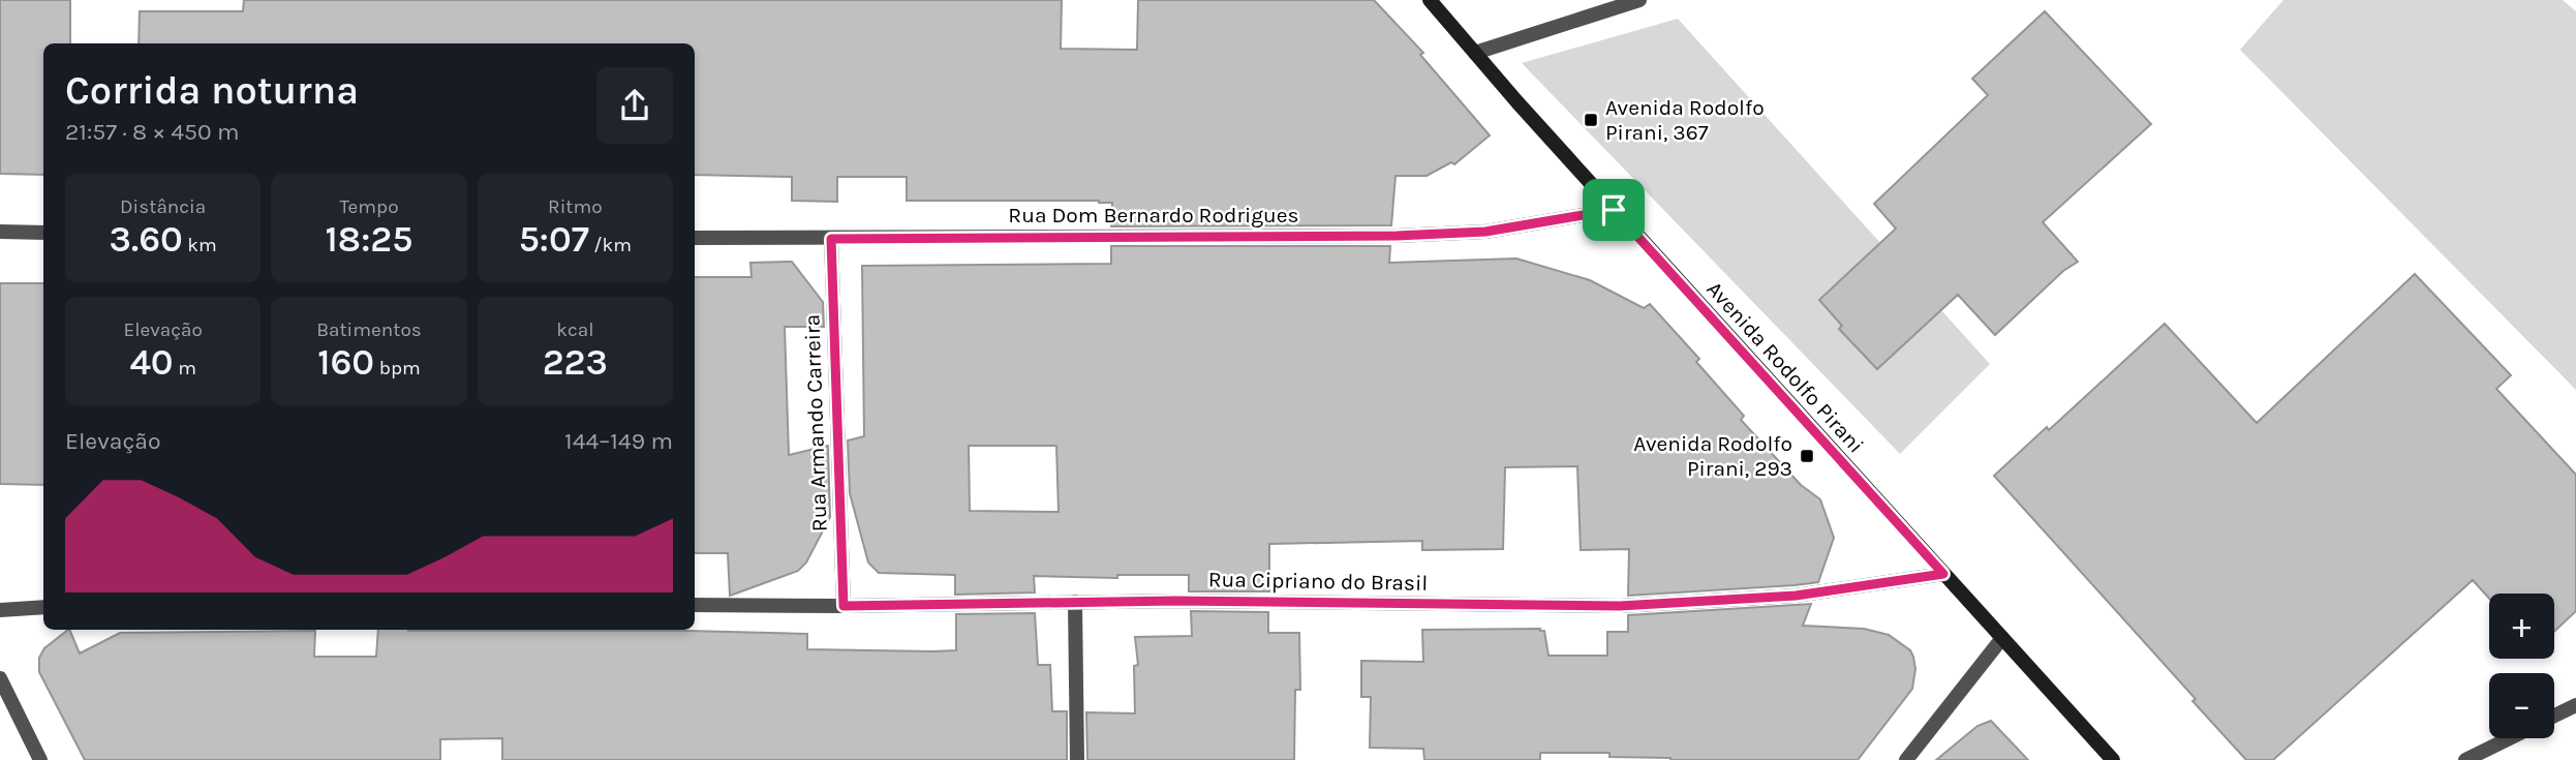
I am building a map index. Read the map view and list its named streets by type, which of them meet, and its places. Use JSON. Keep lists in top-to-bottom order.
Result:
{
  "streets": {
    "main road": ["Avenida Rodolfo Pirani"],
    "street": ["Rua Dom Bernardo Rodrigues", "Rua Armando Carreira", "Rua Cipriano do Brasil"]
  },
  "crossings": [
    ["Rua Dom Bernardo Rodrigues", "Avenida Rodolfo Pirani"],
    ["Rua Dom Bernardo Rodrigues", "Rua Armando Carreira"],
    ["Avenida Rodolfo Pirani", "Rua Cipriano do Brasil"],
    ["Rua Armando Carreira", "Rua Cipriano do Brasil"]
  ],
  "places": {
    "transit": ["Avenida Rodolfo Pirani, 367", "Avenida Rodolfo Pirani, 293"]
  },
  "page": {
    "heading": ["Corrida noturna", "21:57 · 8 × 450 m"],
    "stats": [
      ["Distância", "3.60 km"],
      ["Tempo", "18:25"],
      ["Ritmo", "5:07 /km"],
      ["Elevação", "40 m"],
      ["Batimentos", "160 bpm"],
      ["kcal", "223"]
    ],
    "chart": ["Elevação", "144–149 m"],
    "map_buttons": ["+", "−"]
  }
}
